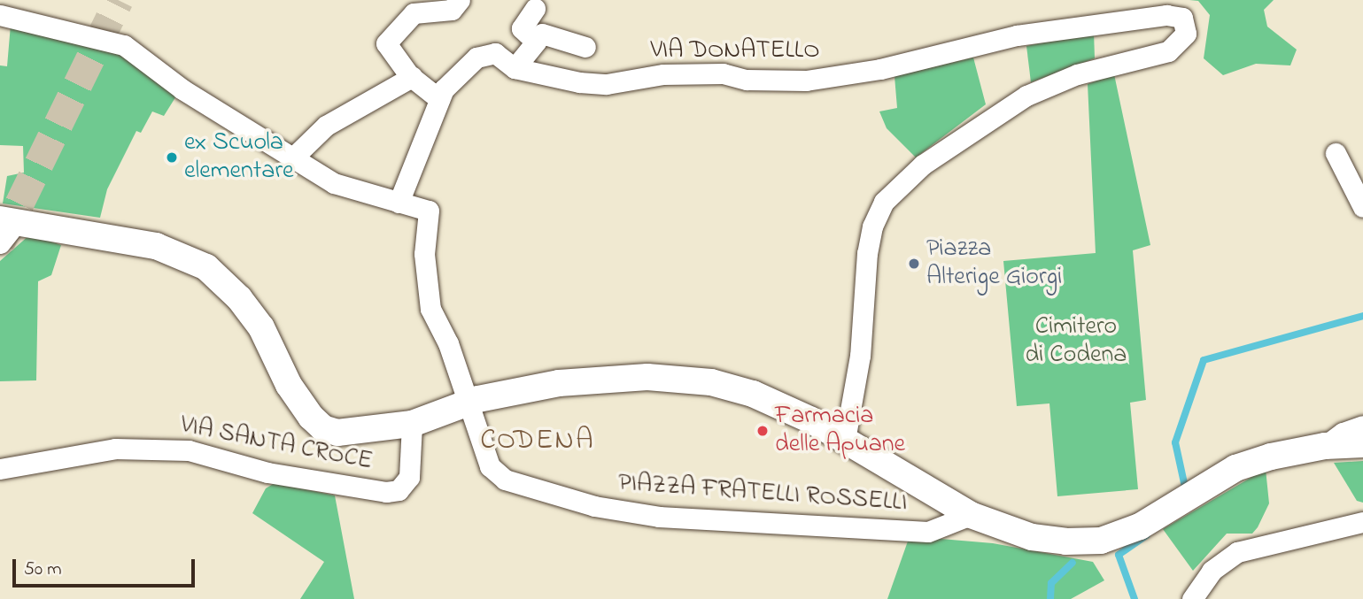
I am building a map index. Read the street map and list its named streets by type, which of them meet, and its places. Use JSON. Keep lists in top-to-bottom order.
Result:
{
  "streets": {
    "street": ["VIA DONATELLO", "VIA SANTA CROCE", "PIAZZA FRATELLI ROSSELLI"]
  },
  "districts": ["CODENA"],
  "parks": ["Cimitero di Codena"],
  "places": ["ex Scuola elementare", "Piazza Alterige Giorgi", "Farmacia delle Apuane"],
  "scale_bar": "50 m"
}
